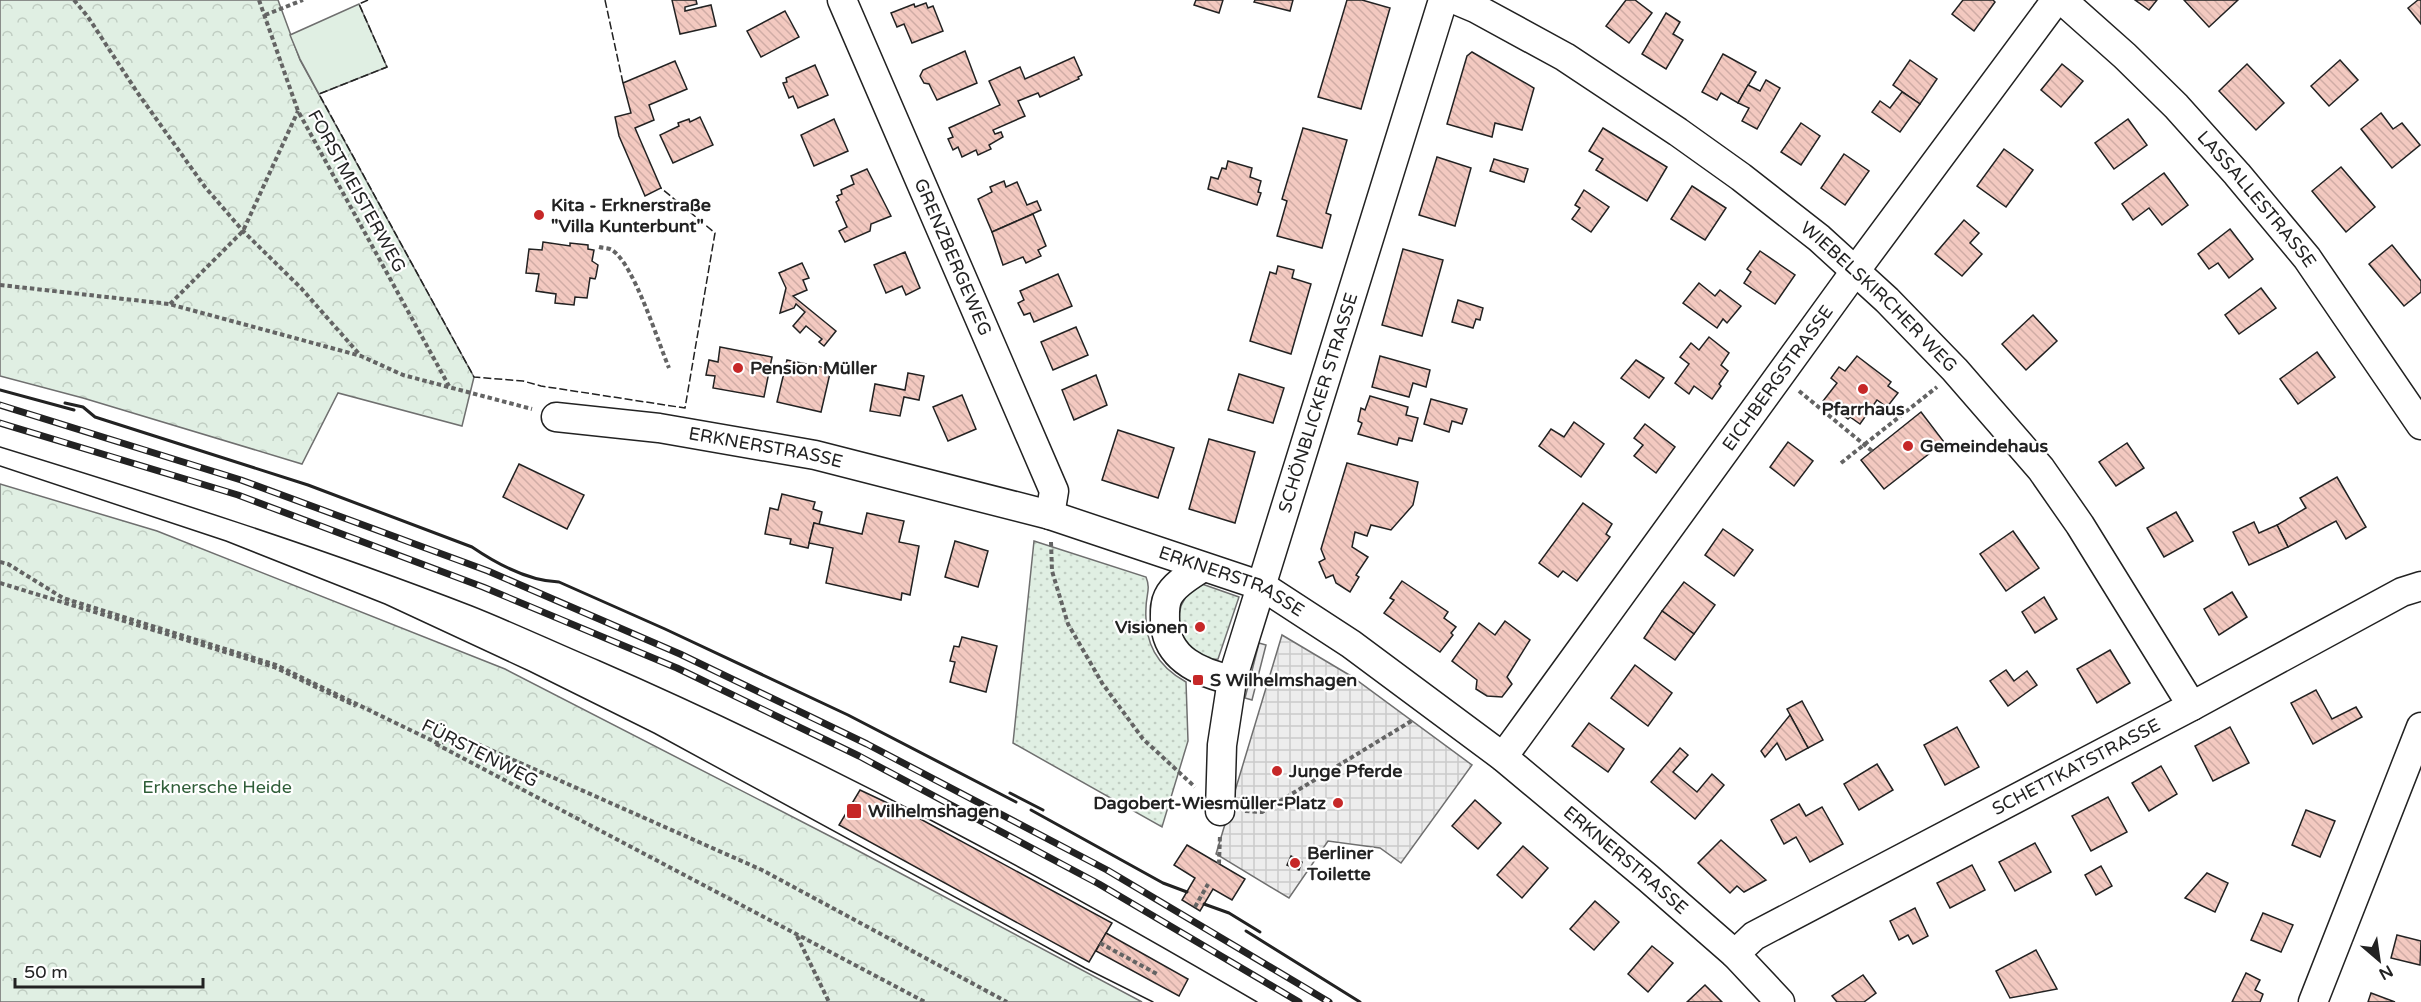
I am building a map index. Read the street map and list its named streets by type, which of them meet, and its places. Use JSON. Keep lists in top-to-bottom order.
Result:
{
  "streets": {
    "street": [
      "LASSALLESTRASSE",
      "GRENZBERGEWEG",
      "WIEBELSKIRCHER WEG",
      "EICHBERGSTRASSE",
      "SCHÖNBLICKER STRASSE",
      "ERKNERSTRASSE",
      "SCHETTKATSTRASSE"
    ],
    "path": ["FORSTMEISTERWEG", "FÜRSTENWEG"]
  },
  "crossings": [
    ["GRENZBERGEWEG", "ERKNERSTRASSE"],
    ["WIEBELSKIRCHER WEG", "EICHBERGSTRASSE"],
    ["WIEBELSKIRCHER WEG", "SCHETTKATSTRASSE"],
    ["EICHBERGSTRASSE", "ERKNERSTRASSE"],
    ["SCHÖNBLICKER STRASSE", "ERKNERSTRASSE"],
    ["ERKNERSTRASSE", "SCHETTKATSTRASSE"]
  ],
  "parks": ["Erknersche Heide"],
  "places": {
    "other": [
      "Kita - Erknerstraße \"Villa Kunterbunt\"",
      "Pension Müller",
      "Pfarrhaus",
      "Gemeindehaus",
      "Visionen",
      "Junge Pferde",
      "Dagobert-Wiesmüller-Platz",
      "Berliner Toilette"
    ],
    "transit": ["S Wilhelmshagen", "Wilhelmshagen"]
  },
  "scale_bar": "50 m",
  "north": "bottom right"
}
